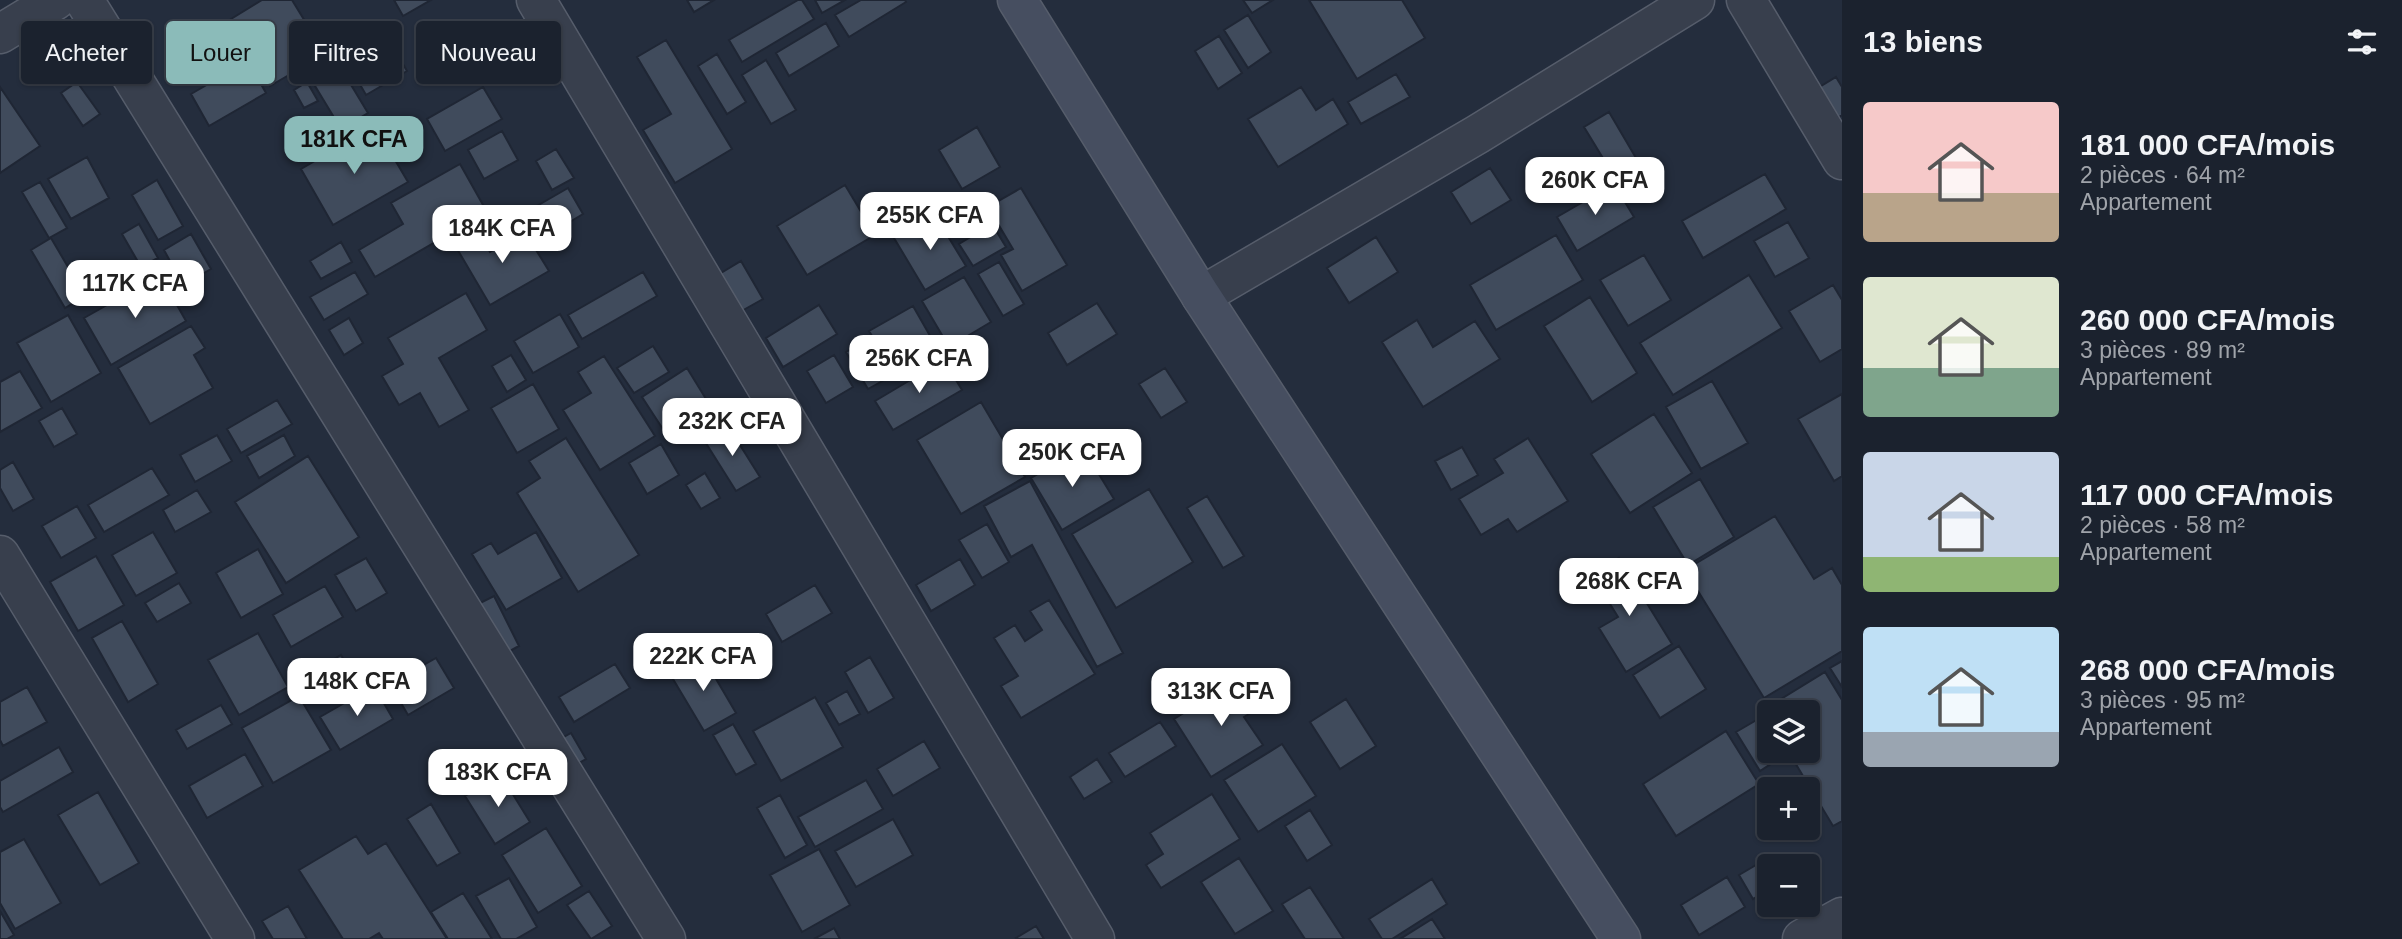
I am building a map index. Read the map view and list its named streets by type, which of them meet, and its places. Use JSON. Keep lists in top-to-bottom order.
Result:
{
  "page": {
    "heading": "13 biens",
    "chip": [
      "Acheter",
      "Louer",
      "Filtres",
      "Nouveau"
    ],
    "list": [
      {
        "name": "181 000 CFA/mois",
        "note": "2 pièces · 64 m² · Appartement"
      },
      {
        "name": "260 000 CFA/mois",
        "note": "3 pièces · 89 m² · Appartement"
      },
      {
        "name": "117 000 CFA/mois",
        "note": "2 pièces · 58 m² · Appartement"
      },
      {
        "name": "268 000 CFA/mois",
        "note": "3 pièces · 95 m² · Appartement"
      }
    ],
    "price": [
      "181K CFA",
      "260K CFA",
      "255K CFA",
      "184K CFA",
      "117K CFA",
      "256K CFA",
      "232K CFA",
      "250K CFA",
      "268K CFA",
      "222K CFA",
      "148K CFA",
      "313K CFA",
      "183K CFA"
    ],
    "map_buttons": ["+", "−"]
  }
}
